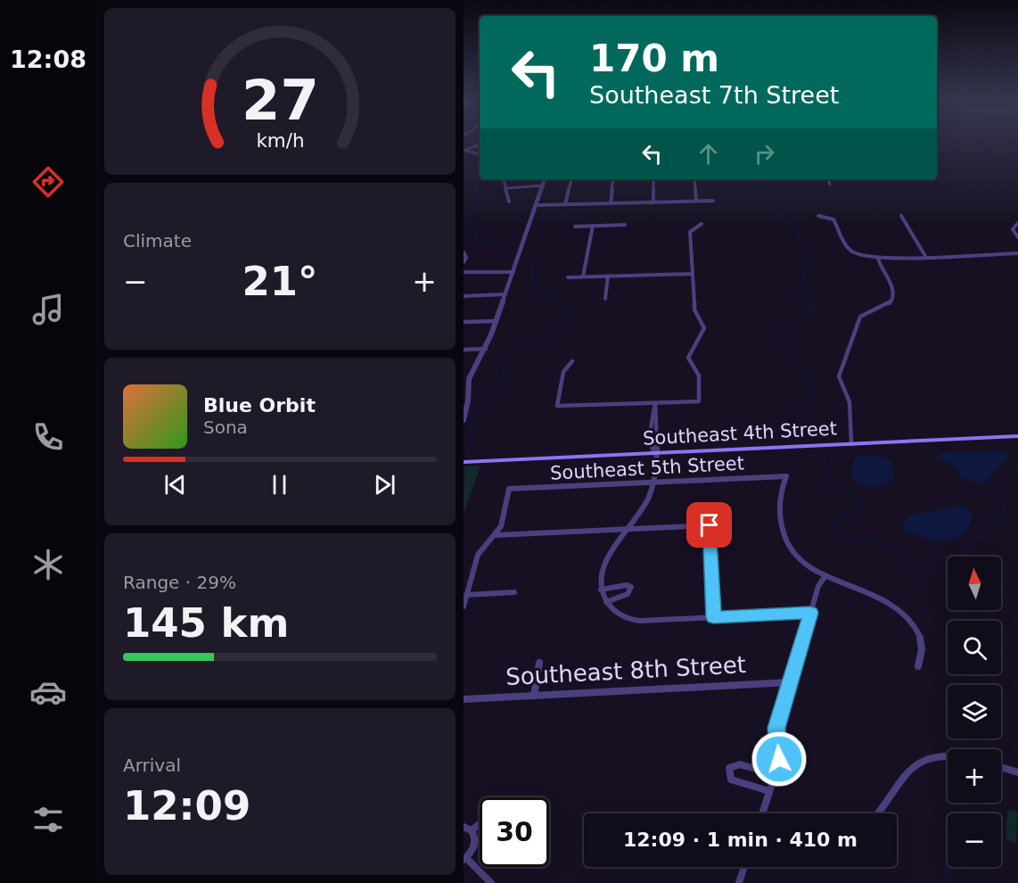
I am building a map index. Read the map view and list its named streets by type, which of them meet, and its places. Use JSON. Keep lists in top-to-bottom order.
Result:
{
  "streets": {
    "main road": ["Southeast 4th Street"],
    "street": ["Southeast 5th Street", "Southeast 8th Street"]
  },
  "north": "top",
  "page": {
    "tabs": "12:08",
    "turn": ["170 m", "Southeast 7th Street"],
    "tile": [
      "Climate",
      ["Range · 29%", "145 km"],
      ["Arrival", "12:09"]
    ],
    "heat": ["−", "21°", "+"],
    "song": ["Blue Orbit", "Sona"],
    "map_buttons": ["+", "−"],
    "limit": "30",
    "trip": "12:09 · 1 min · 410 m",
    "gauge": ["27", "km/h"]
  }
}
